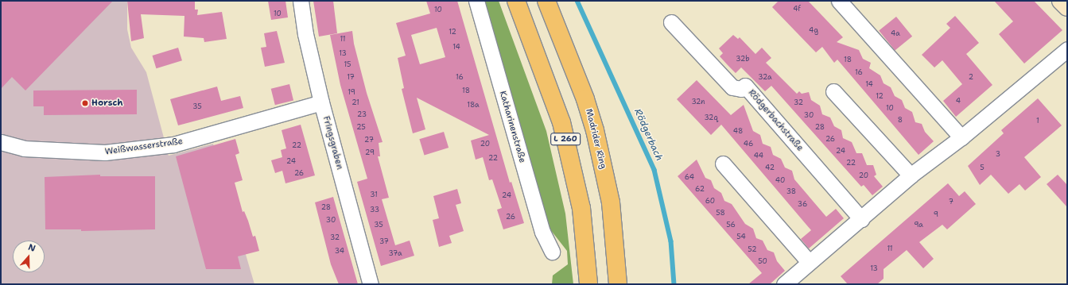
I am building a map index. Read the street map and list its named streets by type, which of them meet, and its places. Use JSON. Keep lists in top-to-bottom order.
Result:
{
  "streets": {
    "main road": ["L 260", "Madrider Ring"],
    "street": [
      "Rödgerbachstraße",
      "Katharinenstraße",
      "Fringsgraben",
      "Weißwasserstraße"
    ]
  },
  "crossings": [
    ["Fringsgraben", "Weißwasserstraße"]
  ],
  "water": ["Rödgerbach"],
  "places": ["Horsch"],
  "house_numbers": [
    "4f",
    "10",
    "10",
    "4g",
    "12",
    "4a",
    "11",
    "14",
    "13",
    "32b",
    "18",
    "15",
    "16",
    "17",
    "16",
    "32a",
    "2",
    "14",
    "18",
    "19",
    "12",
    "4",
    "32n",
    "21",
    "32",
    "18a",
    "35",
    "10",
    "23",
    "30",
    "32q",
    "8",
    "1",
    "25",
    "28",
    "48",
    "26",
    "27",
    "20",
    "46",
    "22",
    "24",
    "29",
    "3",
    "44",
    "22",
    "24",
    "22",
    "42",
    "5",
    "26",
    "20",
    "64",
    "40",
    "62",
    "38",
    "31",
    "24",
    "60",
    "7",
    "36",
    "28",
    "33",
    "58",
    "9",
    "26",
    "30",
    "35",
    "56",
    "9a",
    "54",
    "32",
    "37",
    "11",
    "52",
    "34",
    "37a",
    "50",
    "13"
  ],
  "north": "top"
}
